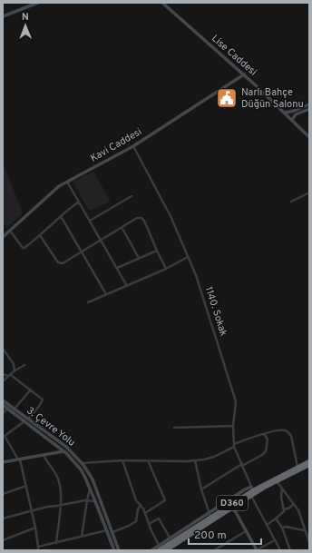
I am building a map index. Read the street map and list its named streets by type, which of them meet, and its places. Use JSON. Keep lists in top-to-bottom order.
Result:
{
  "streets": {
    "highway": ["D360"],
    "street": [
      "Lise Caddesi",
      "Kavi Caddesi",
      "1140. Sokak",
      "3. Çevre Yolu"
    ]
  },
  "crossings": [
    ["Lise Caddesi", "Kavi Caddesi"],
    ["Kavi Caddesi", "1140. Sokak"],
    ["1140. Sokak", "D360"]
  ],
  "places": {
    "public building": ["Narlı Bahçe Düğün Salonu"]
  },
  "scale_bar": "200 m",
  "north": "top"
}
